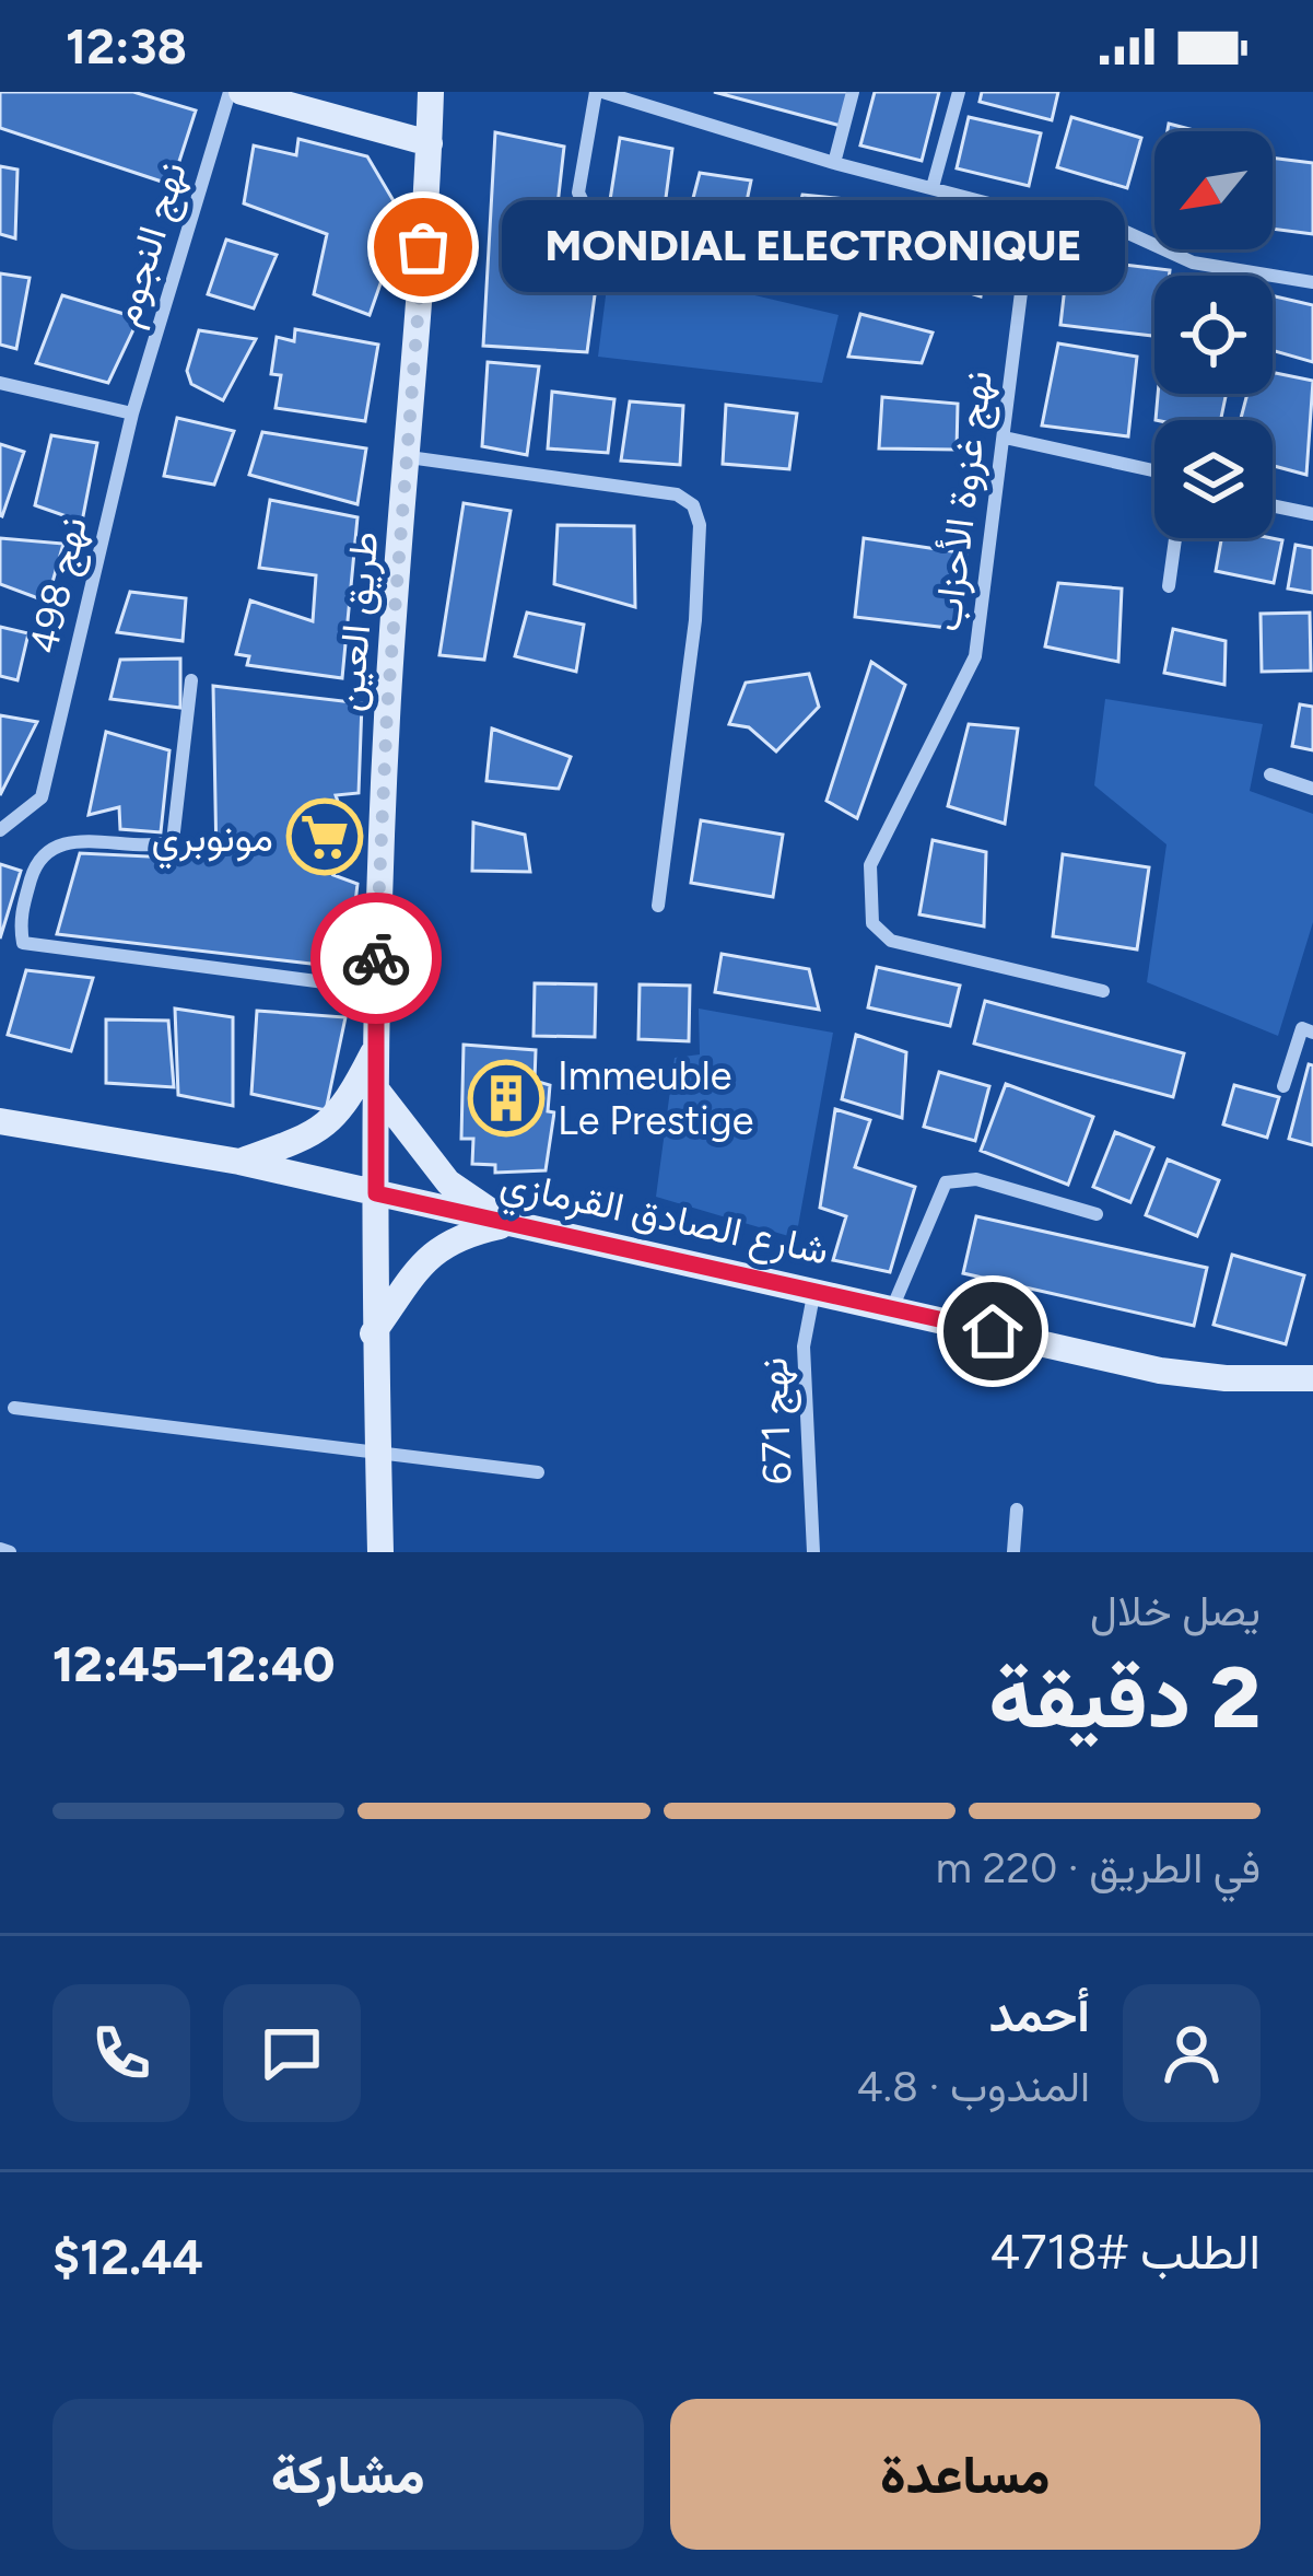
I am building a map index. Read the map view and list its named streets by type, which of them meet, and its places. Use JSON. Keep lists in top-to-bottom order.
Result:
{
  "streets": {
    "main road": ["طريق العين", "شارع الصادق القرمازي"],
    "street": [
      "نهج النجوم",
      "نهج غزوة الأحزاب",
      "نهج 498",
      "نهج 671"
    ]
  },
  "crossings": [
    ["نهج النجوم", "نهج 498"],
    ["طريق العين", "شارع الصادق القرمازي"],
    ["شارع الصادق القرمازي", "نهج 671"]
  ],
  "places": {
    "other": ["MONDIAL ELECTRONIQUE"],
    "supermarket": ["مونوبري"],
    "building": ["Immeuble Le Prestige"]
  },
  "north": "bottom left",
  "page": {
    "status": "12:38",
    "bubble": "MONDIAL ELECTRONIQUE",
    "heading": ["2 دقيقة", "يصل خلال", "12:40–12:45"],
    "panel": [
      "أحمد",
      "المندوب · 4.8",
      "الطلب #4718",
      "$12.44"
    ],
    "bar": "في الطريق · 220 m",
    "buttons": ["مساعدة", "مشاركة"]
  }
}
